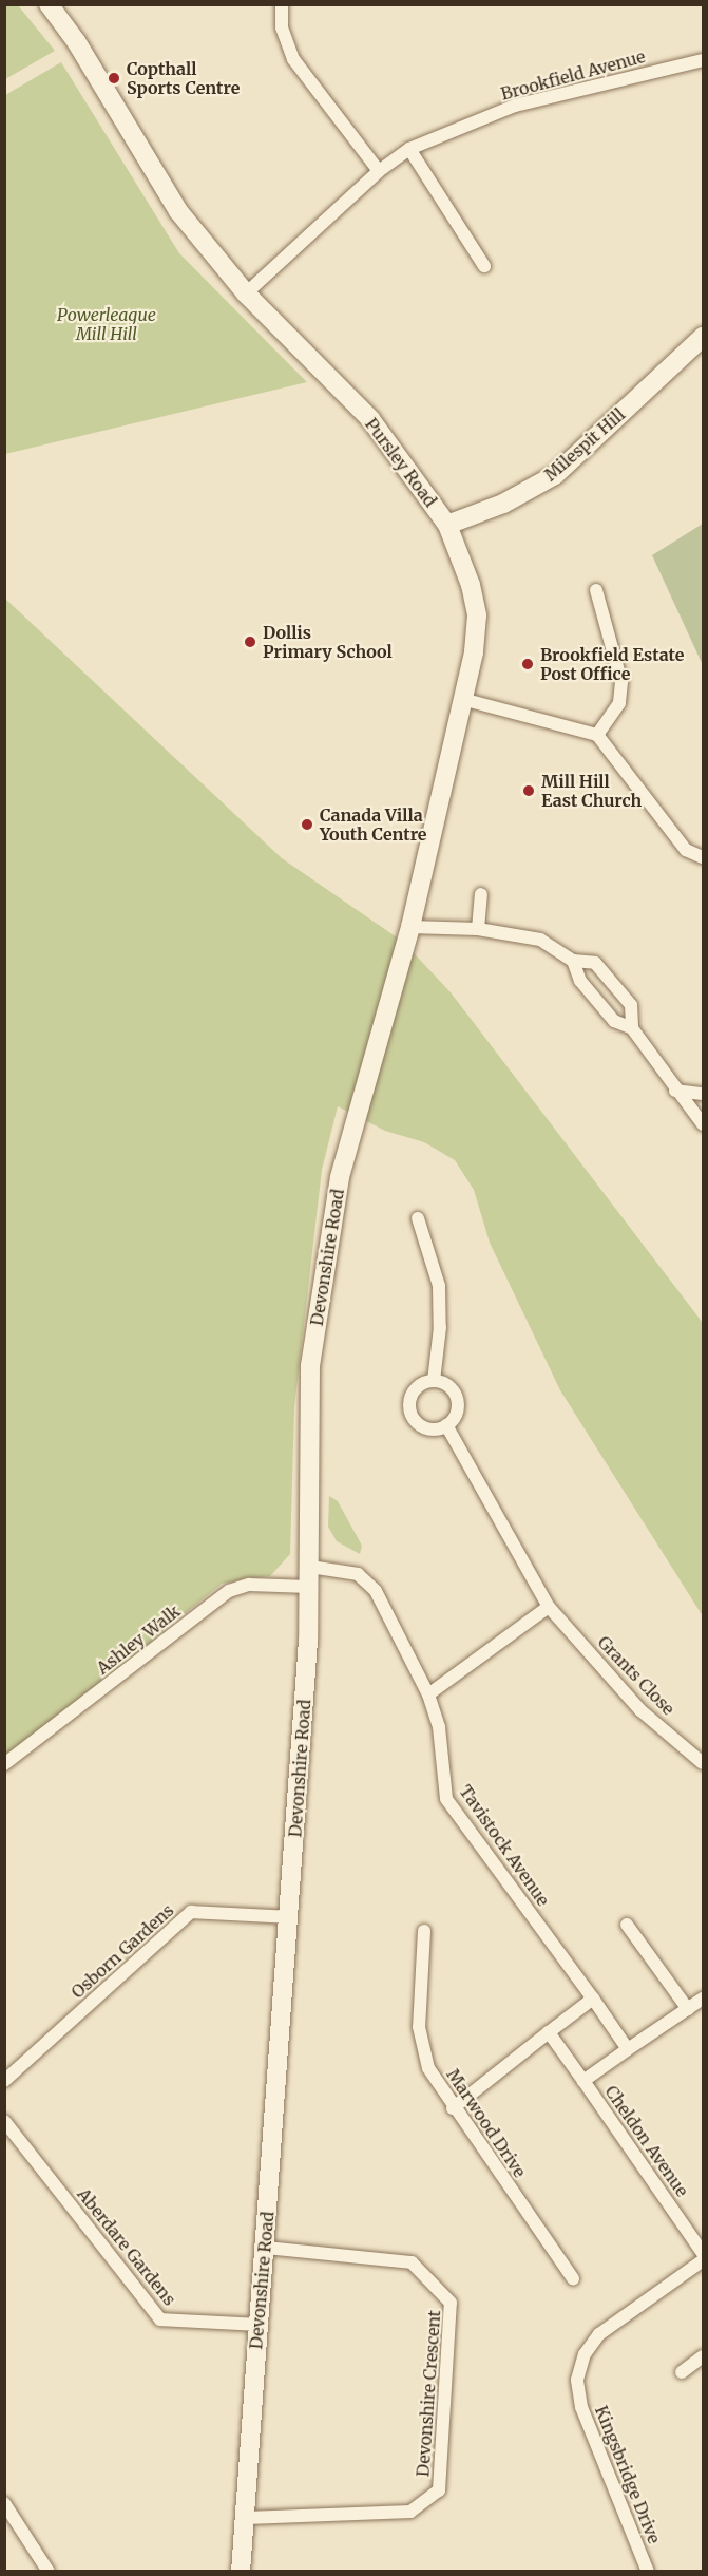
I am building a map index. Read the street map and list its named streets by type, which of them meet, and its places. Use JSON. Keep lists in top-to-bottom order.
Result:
{
  "streets": {
    "street": [
      "Brookfield Avenue",
      "Milespit Hill",
      "Pursley Road",
      "Devonshire Road",
      "Ashley Walk",
      "Grants Close",
      "Tavistock Avenue",
      "Osborn Gardens",
      "Marwood Drive",
      "Cheldon Avenue",
      "Aberdare Gardens",
      "Devonshire Crescent",
      "Kingsbridge Drive"
    ]
  },
  "crossings": [
    ["Brookfield Avenue", "Pursley Road"],
    ["Milespit Hill", "Pursley Road"],
    ["Pursley Road", "Devonshire Road"],
    ["Devonshire Road", "Ashley Walk"],
    ["Devonshire Road", "Tavistock Avenue"],
    ["Devonshire Road", "Osborn Gardens"],
    ["Devonshire Road", "Aberdare Gardens"],
    ["Devonshire Road", "Devonshire Crescent"]
  ],
  "parks": ["Powerleague Mill Hill"],
  "places": [
    "Copthall Sports Centre",
    "Dollis Primary School",
    "Brookfield Estate Post Office",
    "Mill Hill East Church",
    "Canada Villa Youth Centre"
  ]
}
